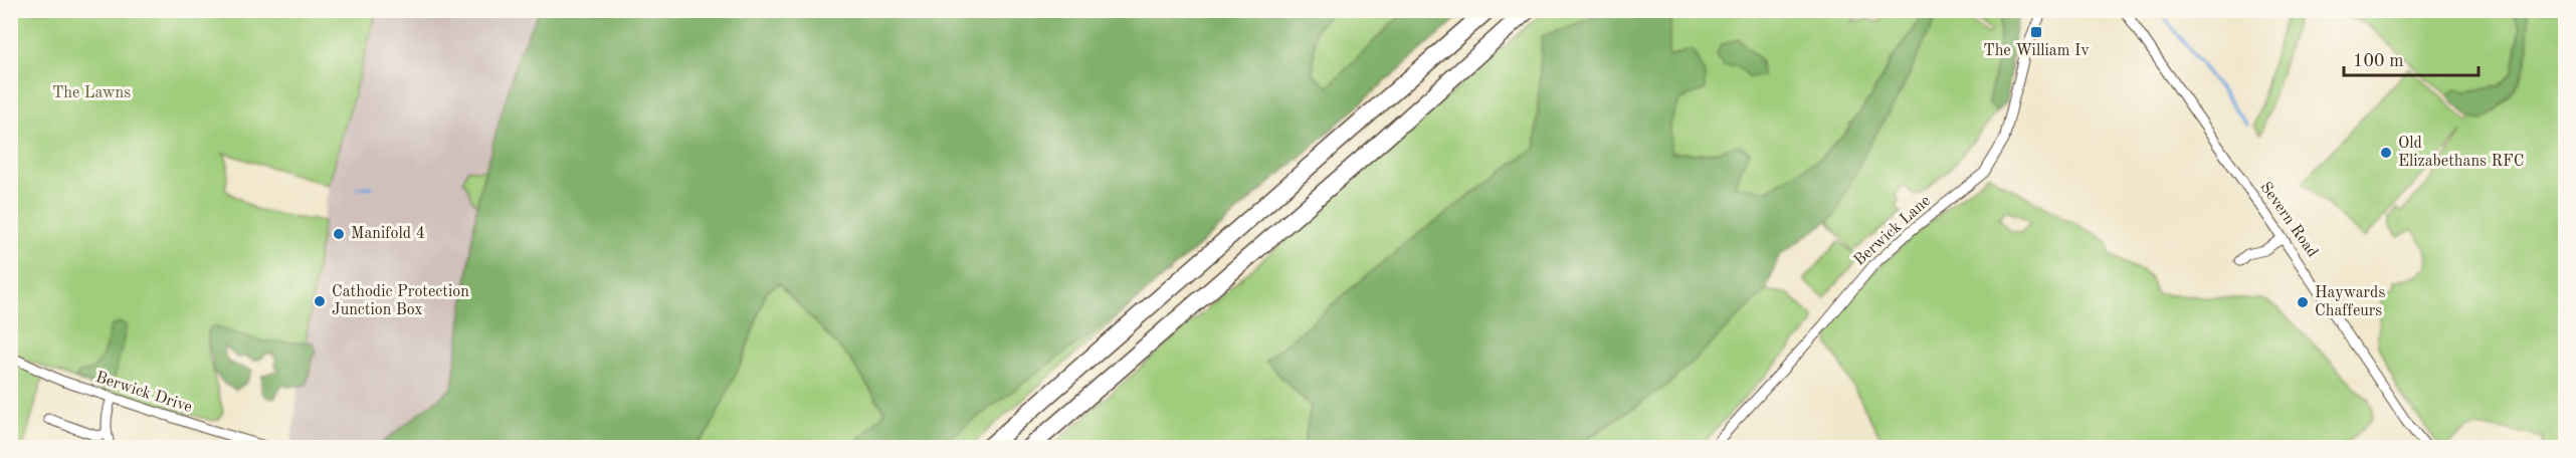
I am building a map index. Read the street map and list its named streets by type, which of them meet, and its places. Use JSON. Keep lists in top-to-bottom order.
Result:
{
  "streets": {
    "street": ["Severn Road", "Berwick Lane", "Berwick Drive"]
  },
  "parks": ["The Lawns"],
  "places": {
    "transit": ["The William Iv"],
    "other": [
      "Old Elizabethans RFC",
      "Manifold 4",
      "Cathodic Protection Junction Box",
      "Haywards Chaffeurs"
    ]
  },
  "scale_bar": "100 m"
}
